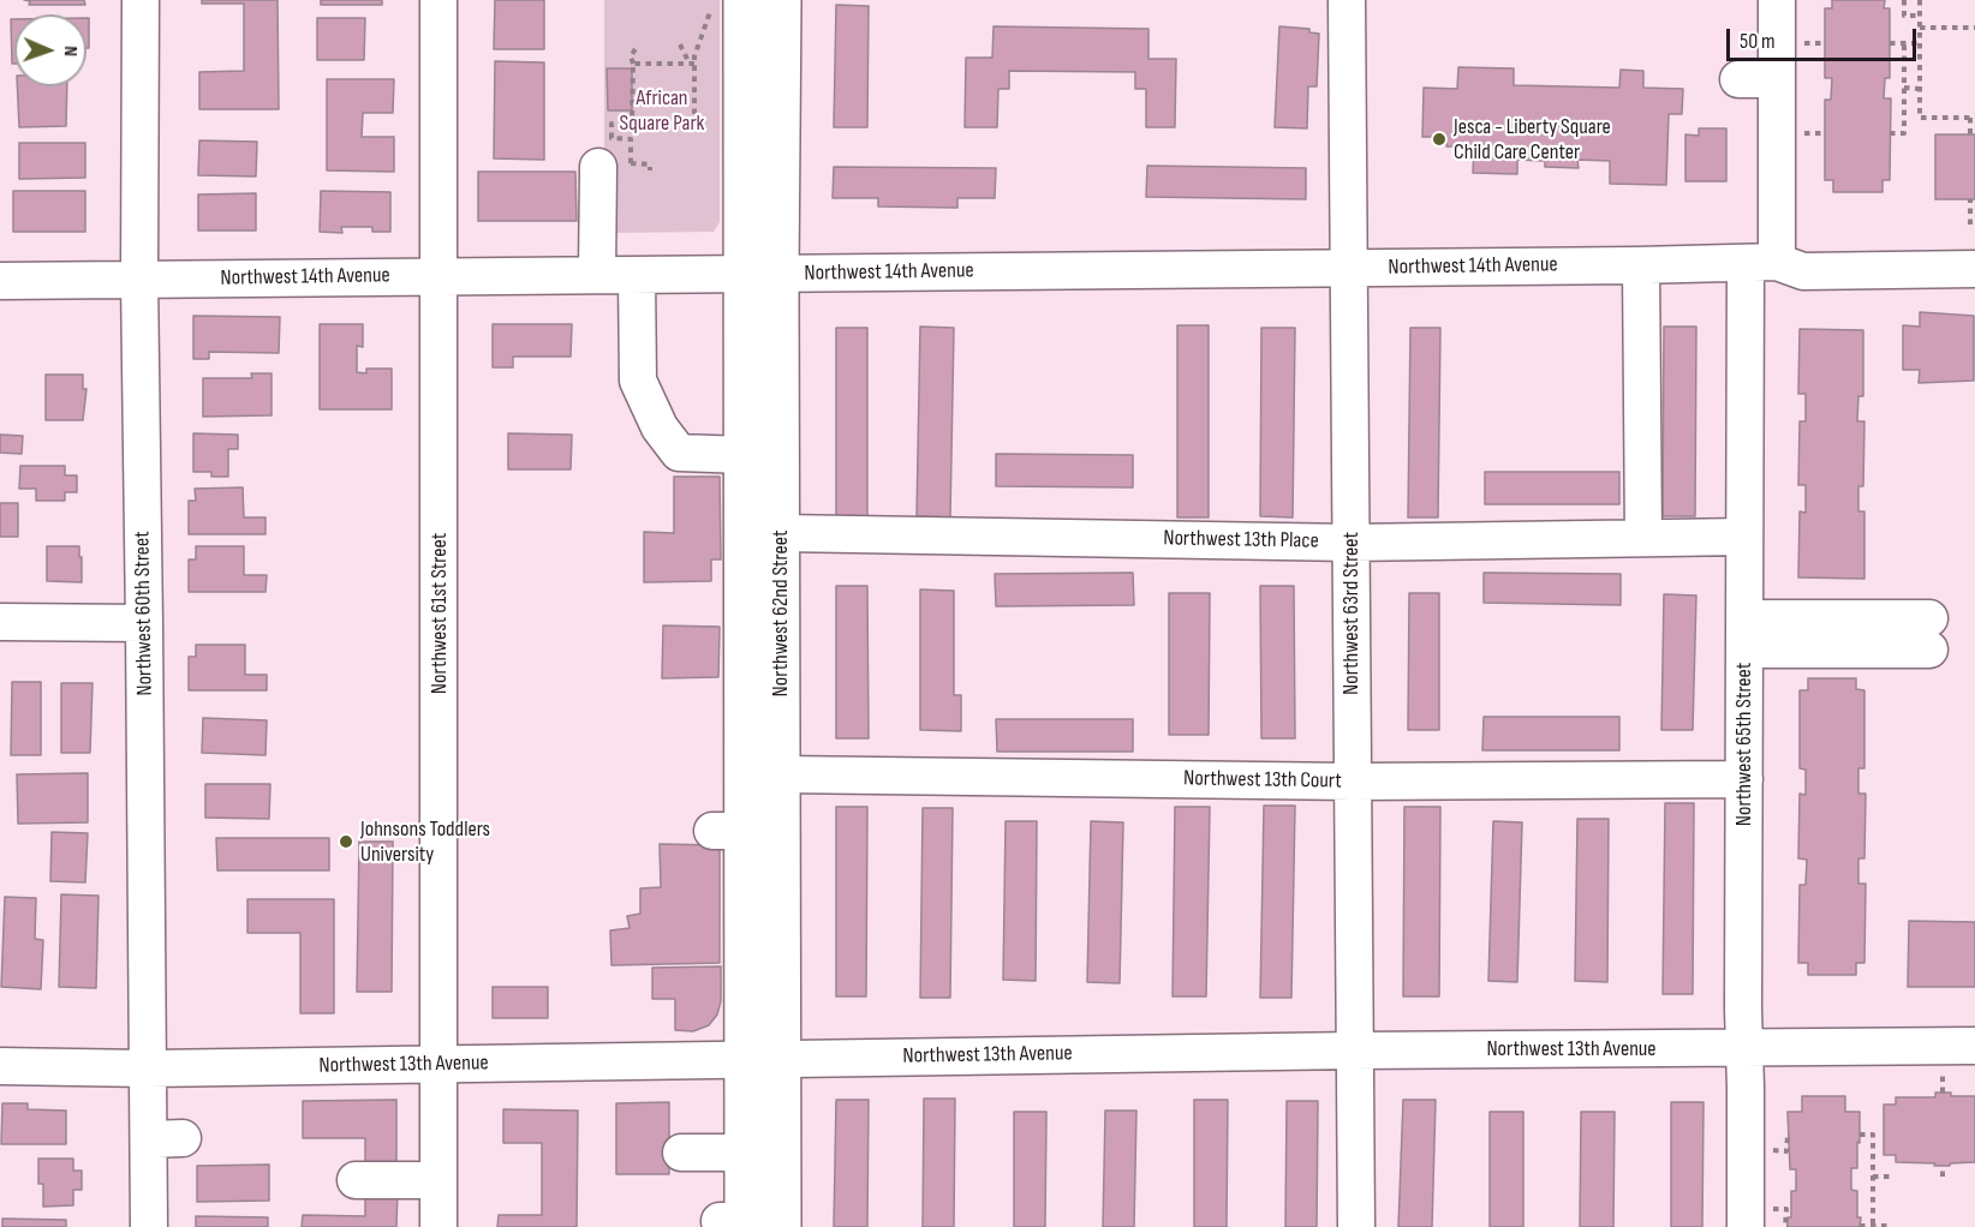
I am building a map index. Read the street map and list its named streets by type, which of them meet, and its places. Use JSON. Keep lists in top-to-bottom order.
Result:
{
  "streets": {
    "main road": ["Northwest 62nd Street"],
    "street": [
      "Northwest 14th Avenue",
      "Northwest 13th Place",
      "Northwest 60th Street",
      "Northwest 61st Street",
      "Northwest 63rd Street",
      "Northwest 65th Street",
      "Northwest 13th Court",
      "Northwest 13th Avenue"
    ]
  },
  "crossings": [
    ["Northwest 14th Avenue", "Northwest 60th Street"],
    ["Northwest 14th Avenue", "Northwest 61st Street"],
    ["Northwest 14th Avenue", "Northwest 62nd Street"],
    ["Northwest 14th Avenue", "Northwest 63rd Street"],
    ["Northwest 14th Avenue", "Northwest 65th Street"],
    ["Northwest 13th Place", "Northwest 62nd Street"],
    ["Northwest 13th Place", "Northwest 63rd Street"],
    ["Northwest 13th Place", "Northwest 65th Street"],
    ["Northwest 60th Street", "Northwest 13th Avenue"],
    ["Northwest 61st Street", "Northwest 13th Avenue"],
    ["Northwest 62nd Street", "Northwest 13th Court"],
    ["Northwest 62nd Street", "Northwest 13th Avenue"],
    ["Northwest 63rd Street", "Northwest 13th Court"],
    ["Northwest 63rd Street", "Northwest 13th Avenue"],
    ["Northwest 65th Street", "Northwest 13th Court"],
    ["Northwest 65th Street", "Northwest 13th Avenue"]
  ],
  "parks": ["African Square Park"],
  "places": ["Jesca - Liberty Square Child Care Center", "Johnsons Toddlers University"],
  "scale_bar": "50 m",
  "north": "right"
}
